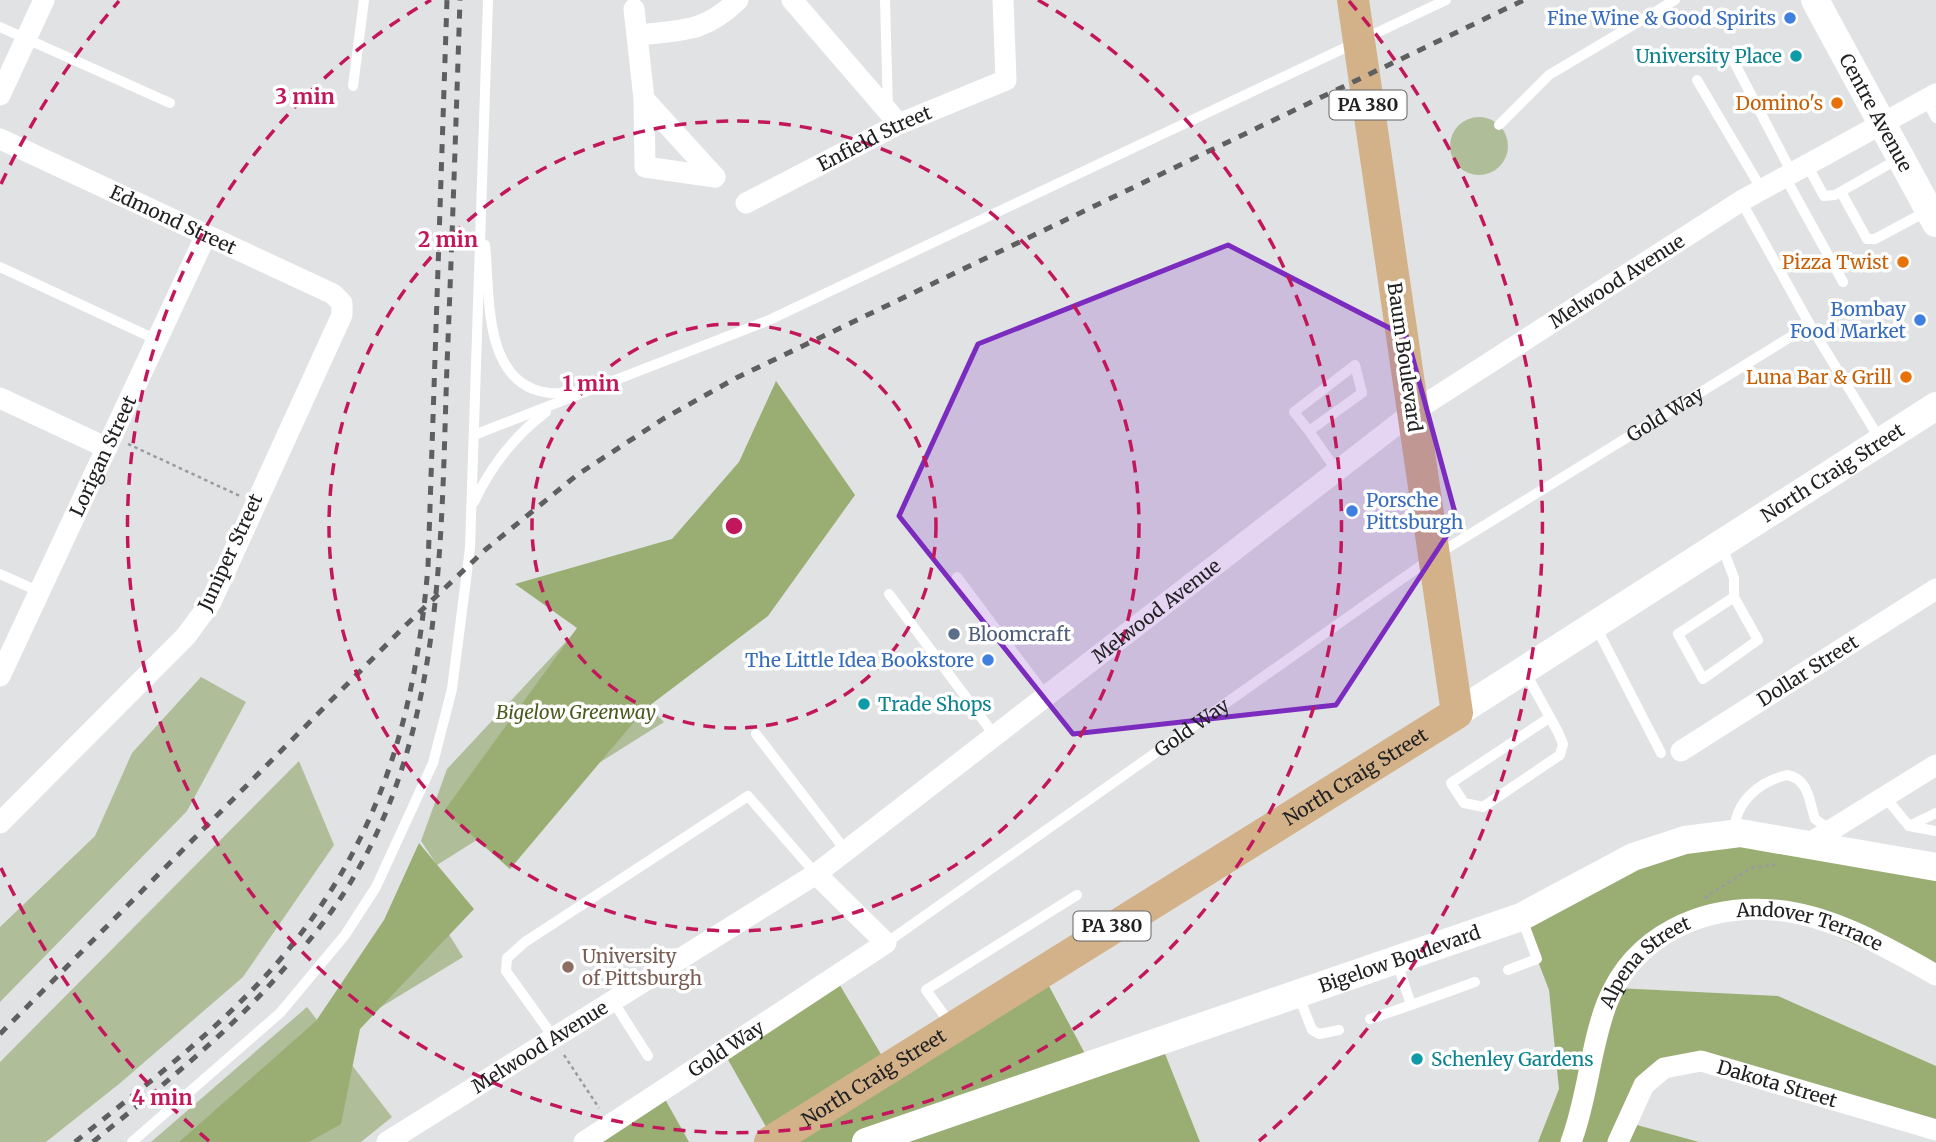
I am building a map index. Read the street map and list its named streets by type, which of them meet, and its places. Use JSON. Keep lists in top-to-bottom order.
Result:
{
  "streets": {
    "main road": [
      "PA 380",
      "Centre Avenue",
      "Baum Boulevard",
      "North Craig Street",
      "Bigelow Boulevard"
    ],
    "street": [
      "Enfield Street",
      "Edmond Street",
      "Melwood Avenue",
      "Gold Way",
      "Lorigan Street",
      "Juniper Street",
      "Dollar Street",
      "Andover Terrace",
      "Alpena Street",
      "Dakota Street"
    ]
  },
  "crossings": [
    ["Centre Avenue", "Melwood Avenue"],
    ["Edmond Street", "Lorigan Street"],
    ["Edmond Street", "Juniper Street"],
    ["Melwood Avenue", "Baum Boulevard"],
    ["Baum Boulevard", "Gold Way"],
    ["Baum Boulevard", "North Craig Street"],
    ["Andover Terrace", "Alpena Street"]
  ],
  "parks": ["Bigelow Greenway"],
  "places": [
    "Fine Wine & Good Spirits",
    "University Place",
    "Domino's",
    "Pizza Twist",
    "Bombay Food Market",
    "Luna Bar & Grill",
    "Porsche Pittsburgh",
    "Bloomcraft",
    "The Little Idea Bookstore",
    "Trade Shops",
    "University of Pittsburgh",
    "Schenley Gardens"
  ],
  "rings": [
    "3 min",
    "2 min",
    "1 min",
    "4 min"
  ]
}
